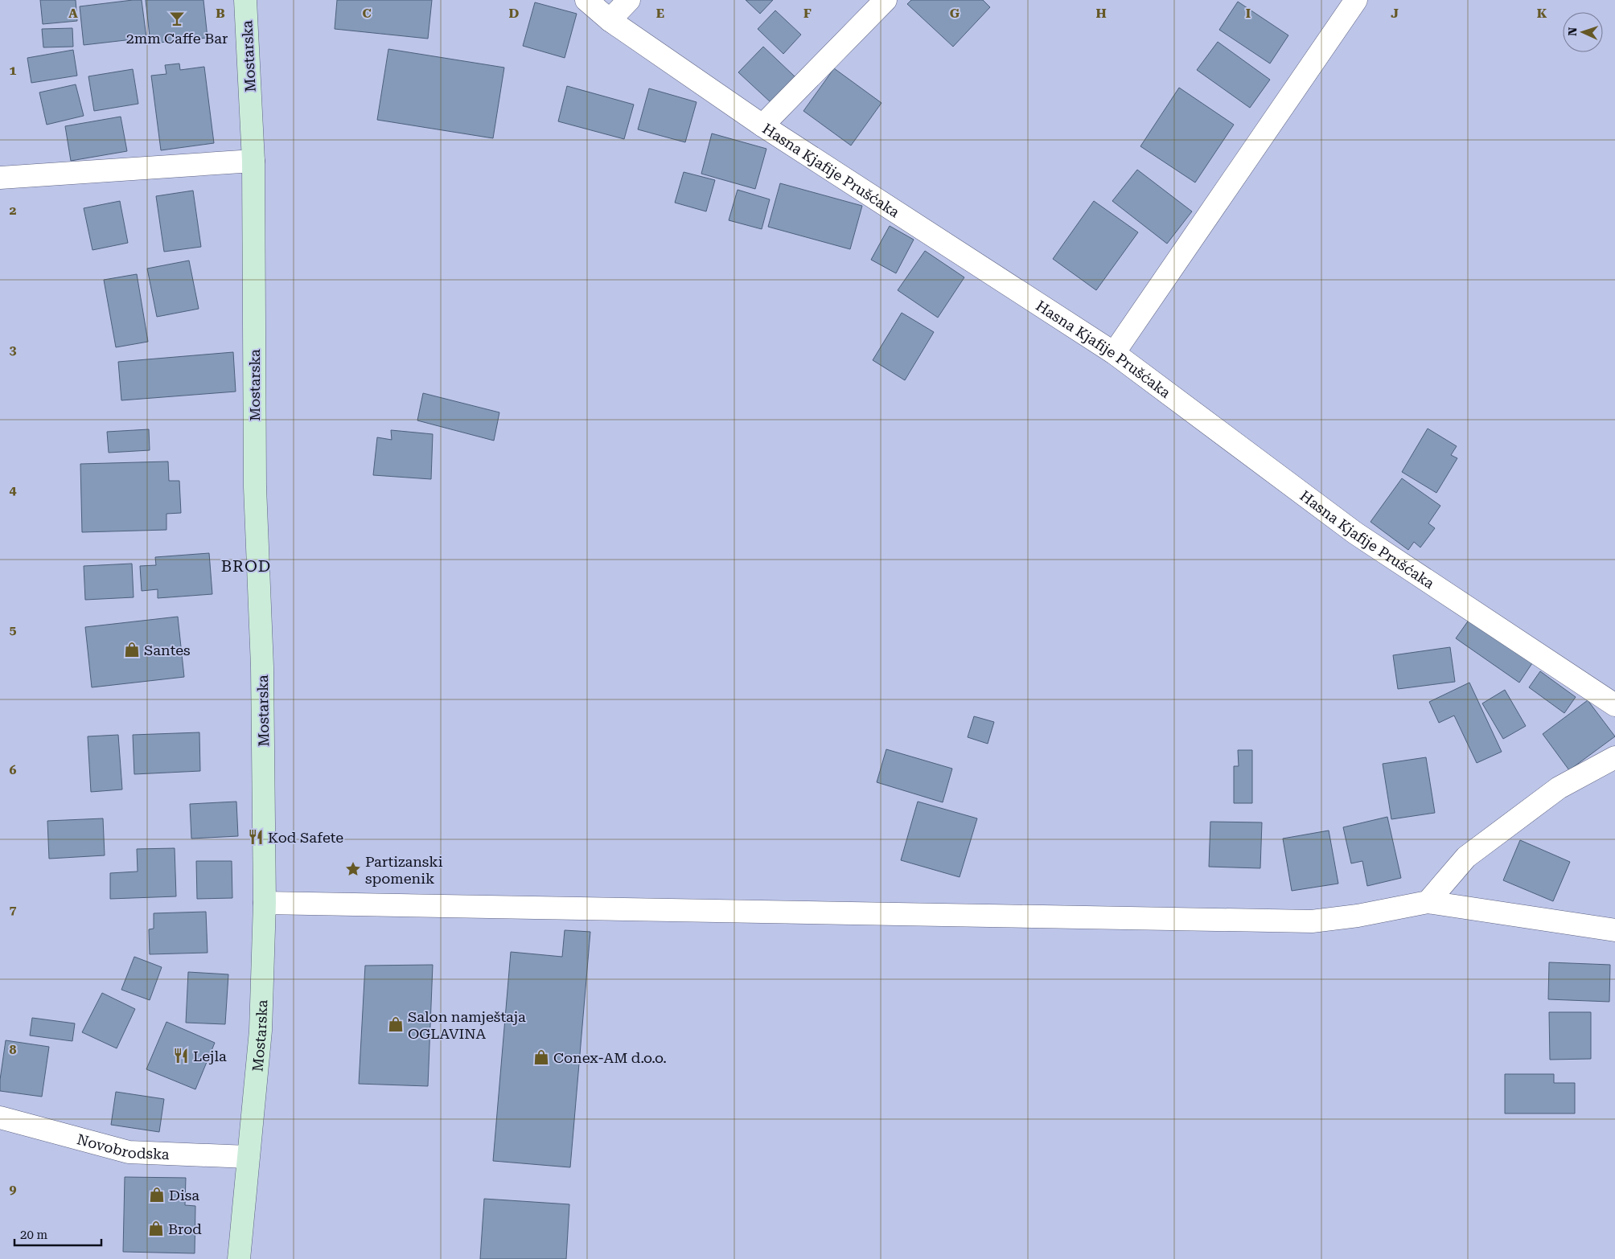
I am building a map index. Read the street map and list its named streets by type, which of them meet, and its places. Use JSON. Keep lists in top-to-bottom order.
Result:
{
  "streets": {
    "main road": ["Mostarska"],
    "street": ["Hasna Kjafije Prušćaka", "Novobrodska"]
  },
  "crossings": [
    ["Mostarska", "Novobrodska"]
  ],
  "districts": ["BROD"],
  "places": {
    "bar": ["2mm Caffe Bar"],
    "shop": [
      "Santes",
      "Salon namještaja OGLAVINA",
      "Conex-AM d.o.o.",
      "Disa",
      "Brod"
    ],
    "restaurant": ["Kod Safete", "Lejla"],
    "place": ["Partizanski spomenik"]
  },
  "scale_bar": "20 m",
  "north": "left",
  "grid": {
    "columns": [
      "A",
      "B",
      "C",
      "D",
      "E",
      "F",
      "G",
      "H",
      "I",
      "J",
      "K"
    ],
    "rows": [
      "1",
      "2",
      "3",
      "4",
      "5",
      "6",
      "7",
      "8",
      "9"
    ]
  }
}
